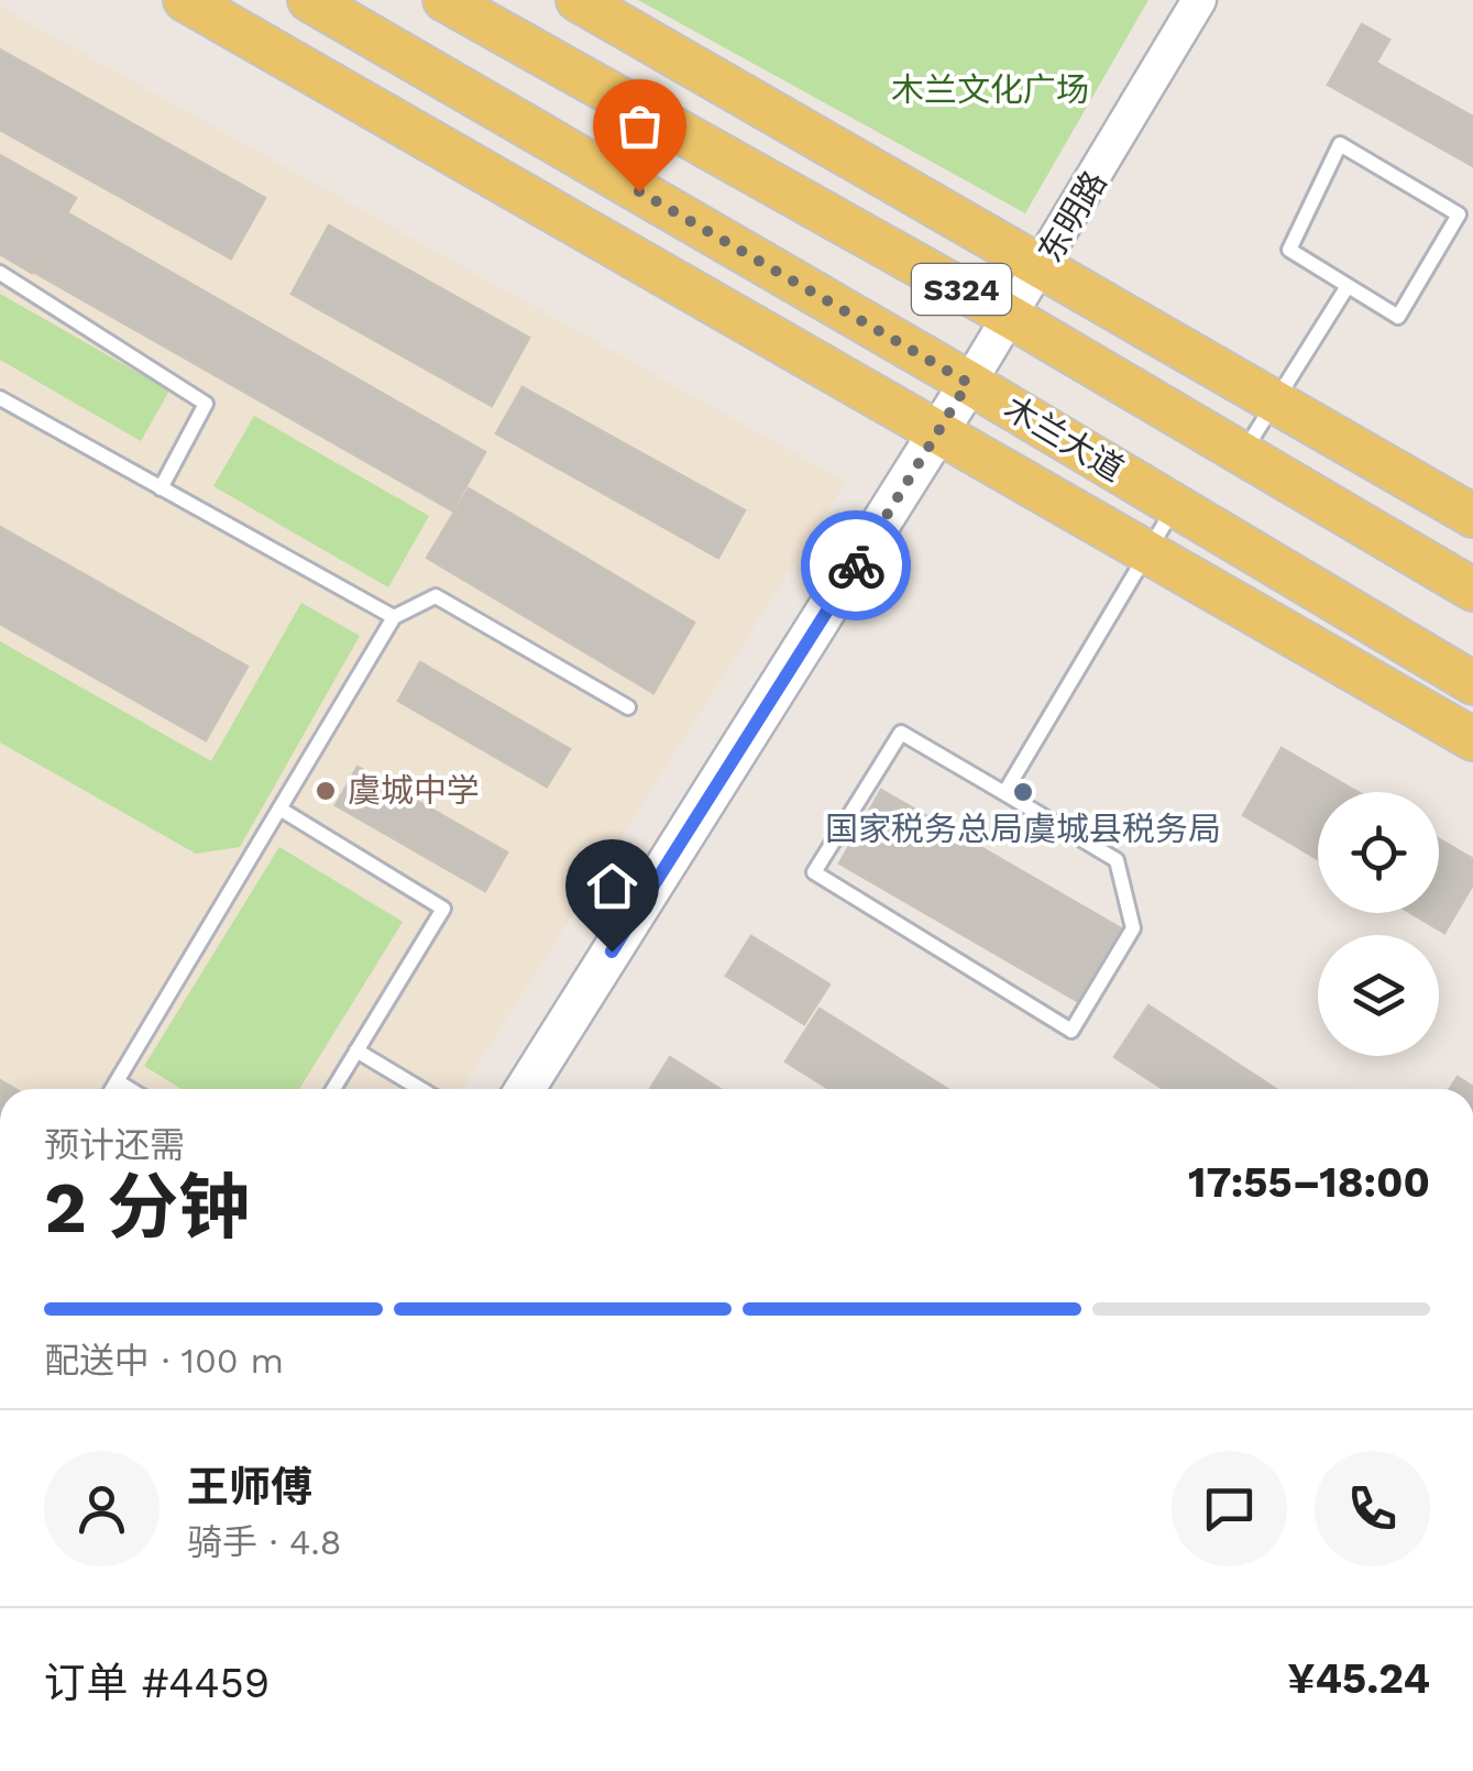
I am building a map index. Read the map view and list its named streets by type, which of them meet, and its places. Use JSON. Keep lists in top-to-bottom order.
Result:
{
  "streets": {
    "main road": ["东明路", "S324", "木兰大道"]
  },
  "crossings": [
    ["东明路", "S324"],
    ["东明路", "木兰大道"]
  ],
  "parks": ["木兰文化广场"],
  "places": ["虞城中学", "国家税务总局虞城县税务局"],
  "page": {
    "heading": ["2 分钟", "预计还需", "17:55–18:00"],
    "panel": [
      "王师傅",
      "骑手 · 4.8",
      "订单 #4459",
      "¥45.24"
    ],
    "bar": "配送中 · 100 m"
  }
}
